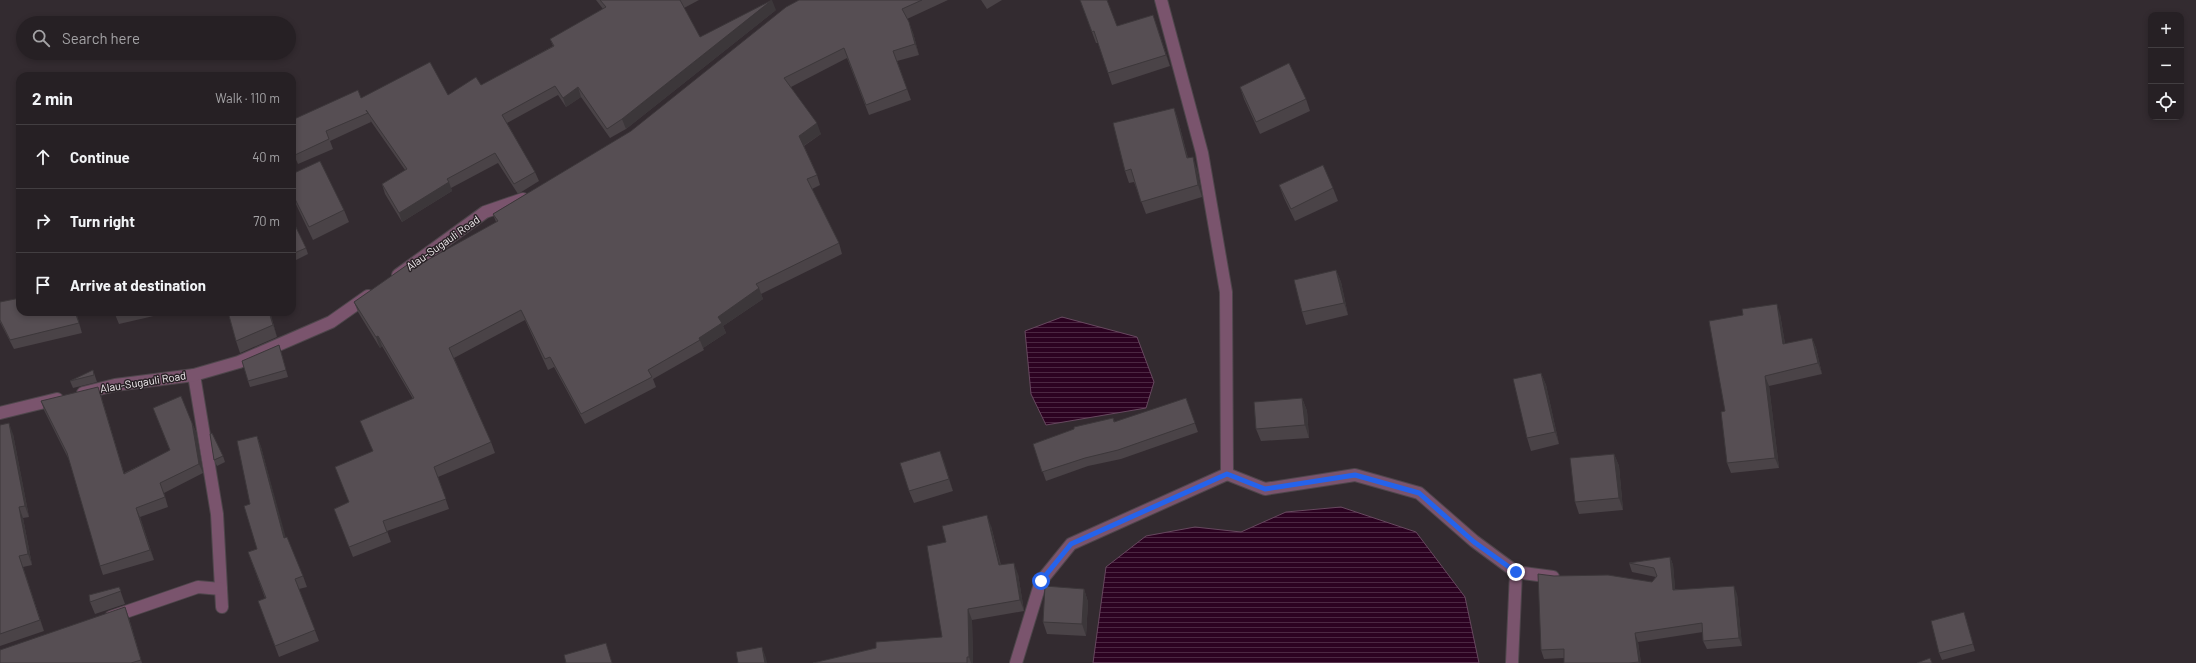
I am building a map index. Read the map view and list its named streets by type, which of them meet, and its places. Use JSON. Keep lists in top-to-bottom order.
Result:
{
  "streets": {
    "street": ["Alau-Sugauli Road"]
  },
  "page": {
    "map_buttons": ["+", "−"],
    "search": "Search here",
    "heading": ["2 min", "Walk · 110 m"],
    "list": [
      ["Continue", "40 m"],
      ["Turn right", "70 m"],
      "Arrive at destination"
    ]
  }
}
